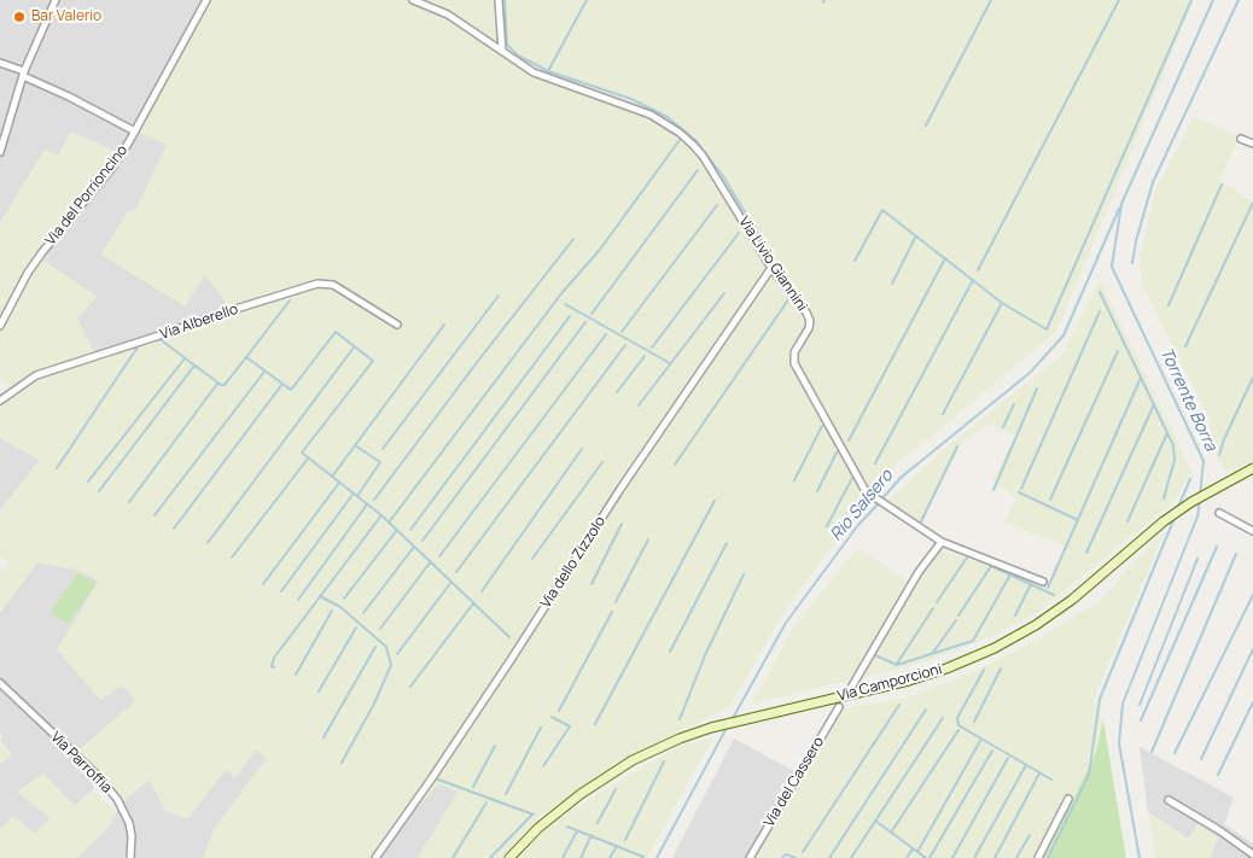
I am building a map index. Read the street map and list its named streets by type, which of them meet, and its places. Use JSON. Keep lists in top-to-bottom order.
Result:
{
  "streets": {
    "main road": ["Via Camporcioni"],
    "street": [
      "Via del Porrioncino",
      "Via Livio Giannini",
      "Via Alberello",
      "Via dello Zizzolo",
      "Via Parroffia",
      "Via del Cassero"
    ]
  },
  "crossings": [
    ["Via Livio Giannini", "Via dello Zizzolo"]
  ],
  "water": ["Torrente Borra", "Rio Salsero"],
  "places": ["Bar Valerio"]
}
